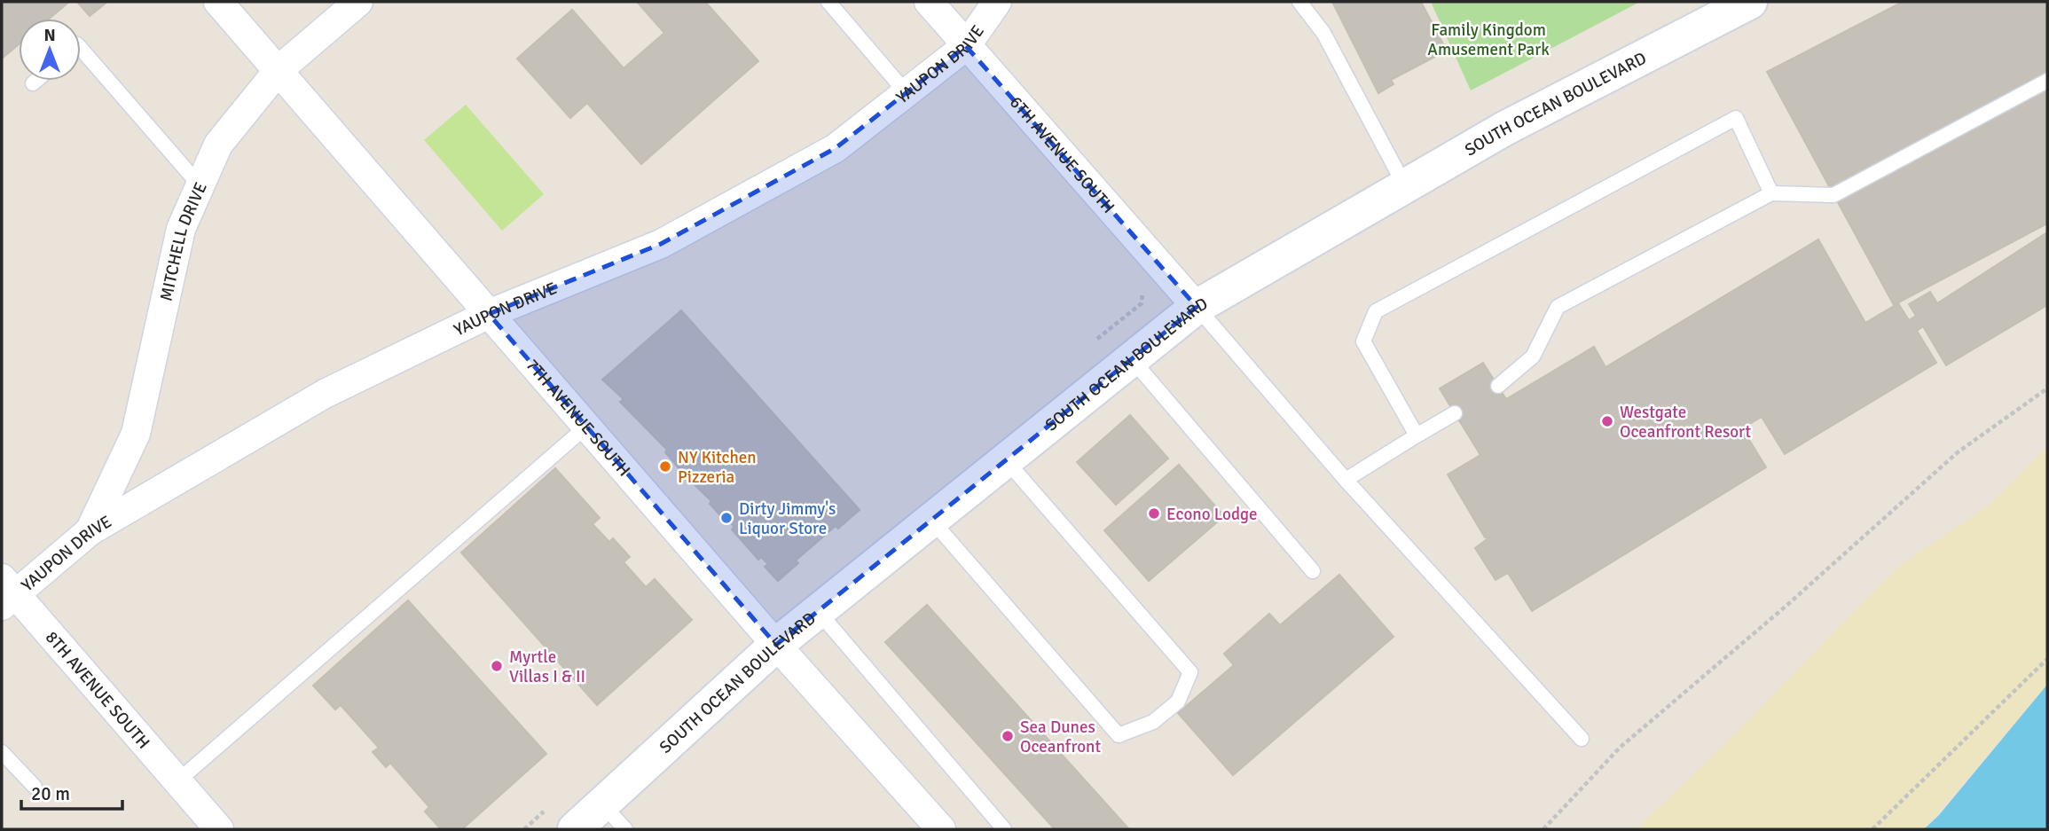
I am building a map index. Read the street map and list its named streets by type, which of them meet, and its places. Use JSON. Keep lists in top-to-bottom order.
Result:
{
  "streets": {
    "main road": ["SOUTH OCEAN BOULEVARD"],
    "street": [
      "YAUPON DRIVE",
      "6TH AVENUE SOUTH",
      "MITCHELL DRIVE",
      "7TH AVENUE SOUTH",
      "8TH AVENUE SOUTH"
    ]
  },
  "crossings": [
    ["YAUPON DRIVE", "6TH AVENUE SOUTH"],
    ["YAUPON DRIVE", "MITCHELL DRIVE"],
    ["YAUPON DRIVE", "7TH AVENUE SOUTH"],
    ["YAUPON DRIVE", "8TH AVENUE SOUTH"],
    ["SOUTH OCEAN BOULEVARD", "6TH AVENUE SOUTH"],
    ["SOUTH OCEAN BOULEVARD", "7TH AVENUE SOUTH"],
    ["MITCHELL DRIVE", "7TH AVENUE SOUTH"]
  ],
  "parks": ["Family Kingdom Amusement Park"],
  "places": [
    "Westgate Oceanfront Resort",
    "NY Kitchen Pizzeria",
    "Econo Lodge",
    "Dirty Jimmy's Liquor Store",
    "Myrtle Villas I & II",
    "Sea Dunes Oceanfront"
  ],
  "scale_bar": "20 m",
  "north": "top"
}
